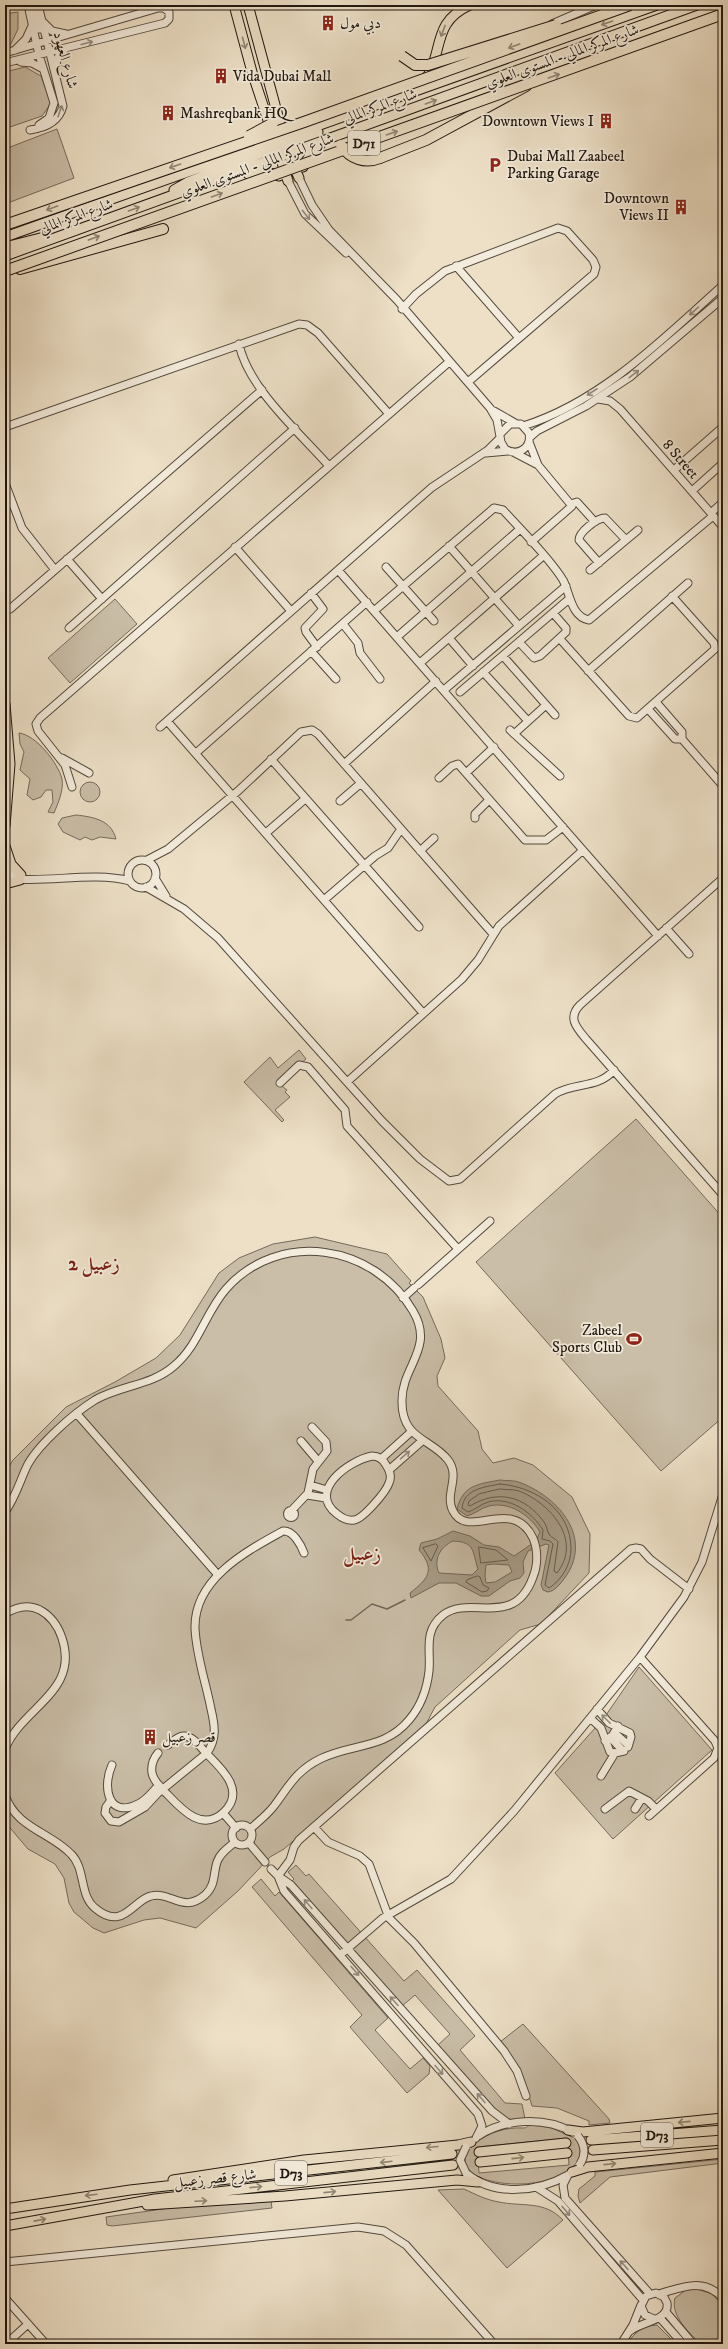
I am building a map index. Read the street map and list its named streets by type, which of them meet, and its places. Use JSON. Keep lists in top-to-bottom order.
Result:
{
  "streets": {
    "highway": ["شارع المركز المالي - المستوى العلوي", "D71"],
    "main road": ["شارع المركز المالي", "D73", "شارع قصر زعبيل"],
    "street": ["شارع العهود", "8 Street"]
  },
  "crossings": [
    ["شارع المركز المالي - المستوى العلوي", "شارع المركز المالي"]
  ],
  "districts": ["زعبيل 2", "زعبيل"],
  "places": {
    "building": [
      "دبي مول",
      "Vida Dubai Mall",
      "Mashreqbank HQ",
      "Downtown Views I",
      "Downtown Views II",
      "قصر زعبيل"
    ],
    "parking": ["Dubai Mall Zaabeel Parking Garage"],
    "sports": ["Zabeel Sports Club"]
  }
}
